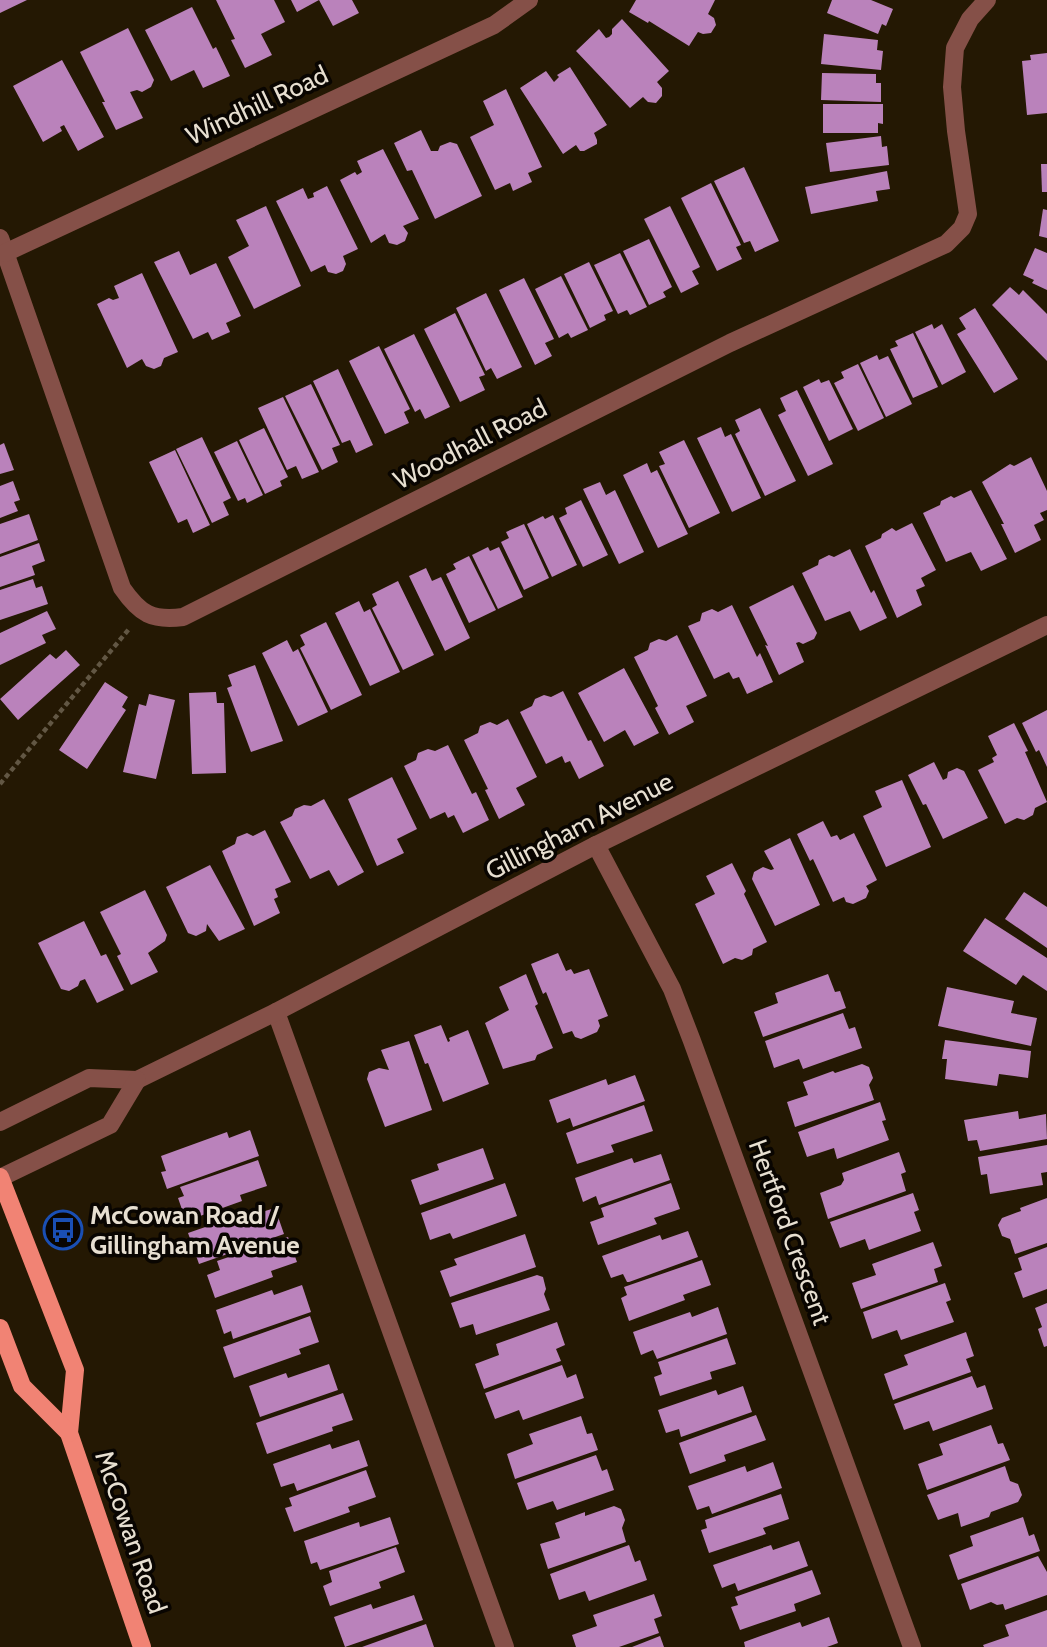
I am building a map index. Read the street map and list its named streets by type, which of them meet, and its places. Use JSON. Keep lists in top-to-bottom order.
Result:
{
  "streets": {
    "main road": ["McCowan Road"],
    "street": [
      "Windhill Road",
      "Woodhall Road",
      "Gillingham Avenue",
      "Hertford Crescent"
    ]
  },
  "crossings": [
    ["Windhill Road", "Woodhall Road"],
    ["Gillingham Avenue", "Hertford Crescent"]
  ],
  "places": {
    "bus stop": ["McCowan Road / Gillingham Avenue"]
  }
}
